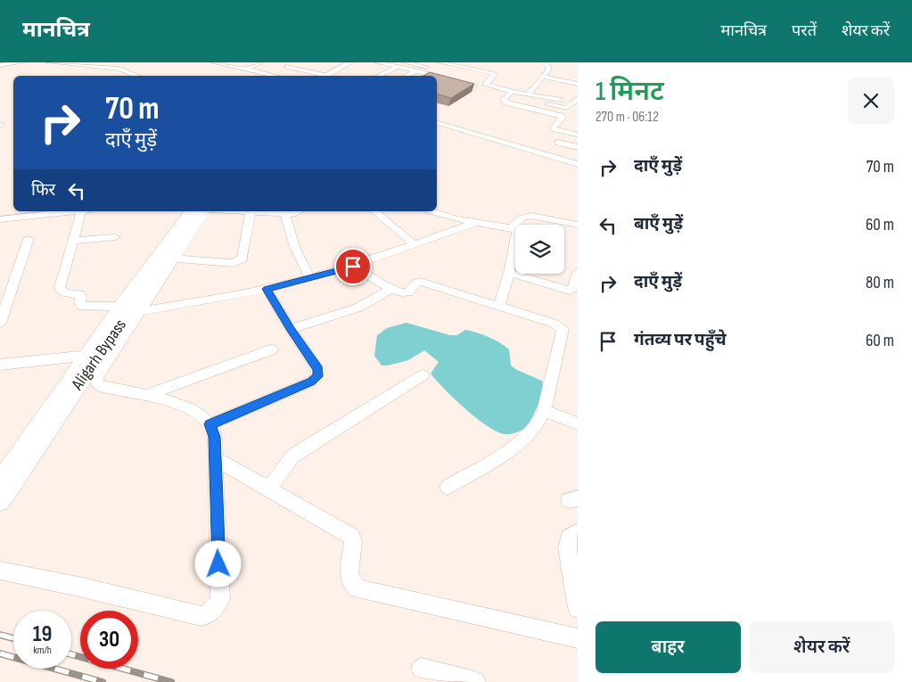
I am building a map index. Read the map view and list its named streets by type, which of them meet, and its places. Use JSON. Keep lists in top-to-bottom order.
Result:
{
  "streets": {
    "main road": ["Aligarh Bypass"]
  },
  "page": {
    "header": "मानचित्र",
    "nav": ["मानचित्र", "परतें", "शेयर करें"],
    "heading": ["1 मिनट", "270 m · 06:12"],
    "turn": ["70 m", "दाएँ मुड़ें"],
    "list": [
      {
        "name": "दाएँ मुड़ें",
        "value": "70 m"
      },
      {
        "name": "बाएँ मुड़ें",
        "value": "60 m"
      },
      {
        "name": "दाएँ मुड़ें",
        "value": "80 m"
      },
      {
        "name": "गंतव्य पर पहुँचे",
        "value": "60 m"
      }
    ],
    "then": "फिर",
    "speed": "19 km/h",
    "limit": "30",
    "buttons": ["बाहर", "शेयर करें"]
  }
}
